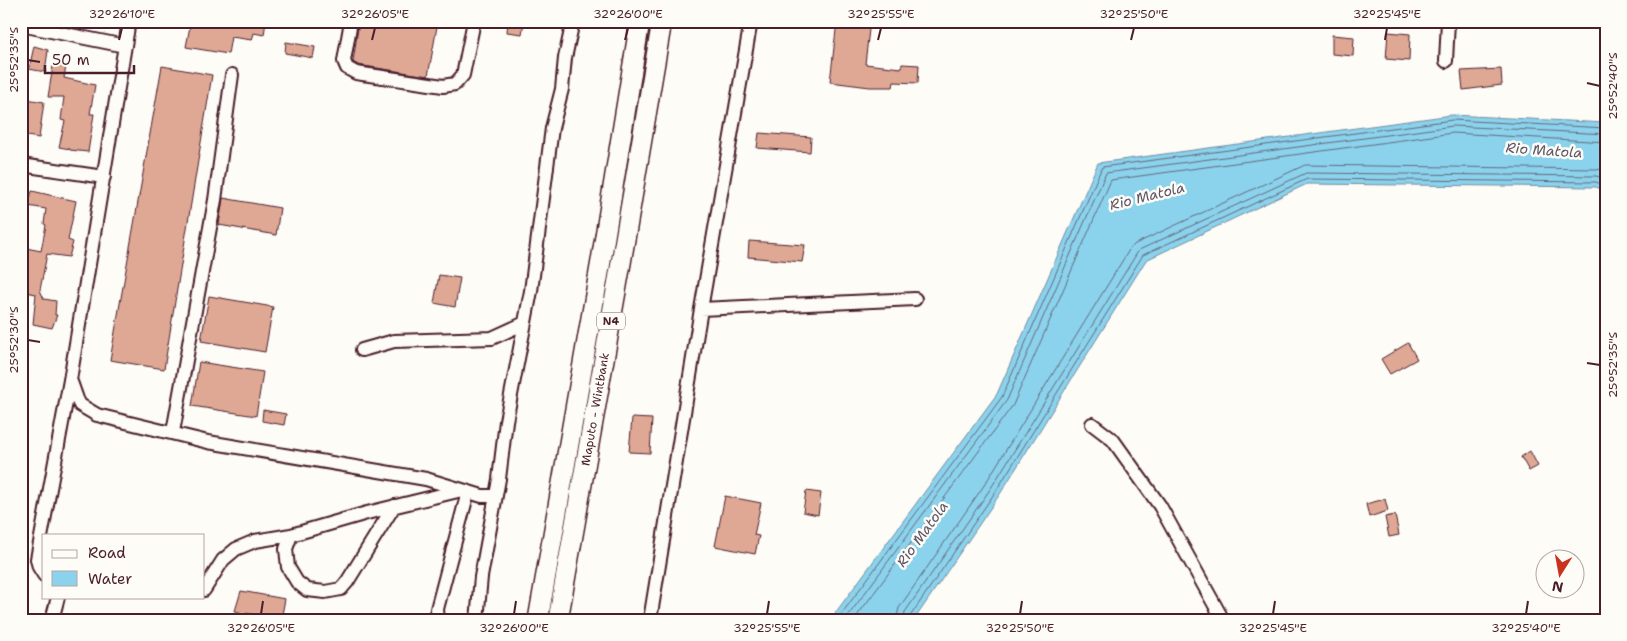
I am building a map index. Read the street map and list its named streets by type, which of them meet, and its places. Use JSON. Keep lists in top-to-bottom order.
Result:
{
  "streets": {
    "highway": ["N4", "Maputo - Wintbank"]
  },
  "water": ["Rio Matola"],
  "legend": ["Road", "Water"],
  "scale_bar": "50 m",
  "north": "bottom",
  "coordinates": [
    "32°26'10\"E",
    "32°26'05\"E",
    "32°26'00\"E",
    "32°25'55\"E",
    "32°25'50\"E",
    "32°25'45\"E",
    "25°52'35\"S",
    "25°52'40\"S",
    "25°52'30\"S",
    "32°25'40\"E"
  ]
}
